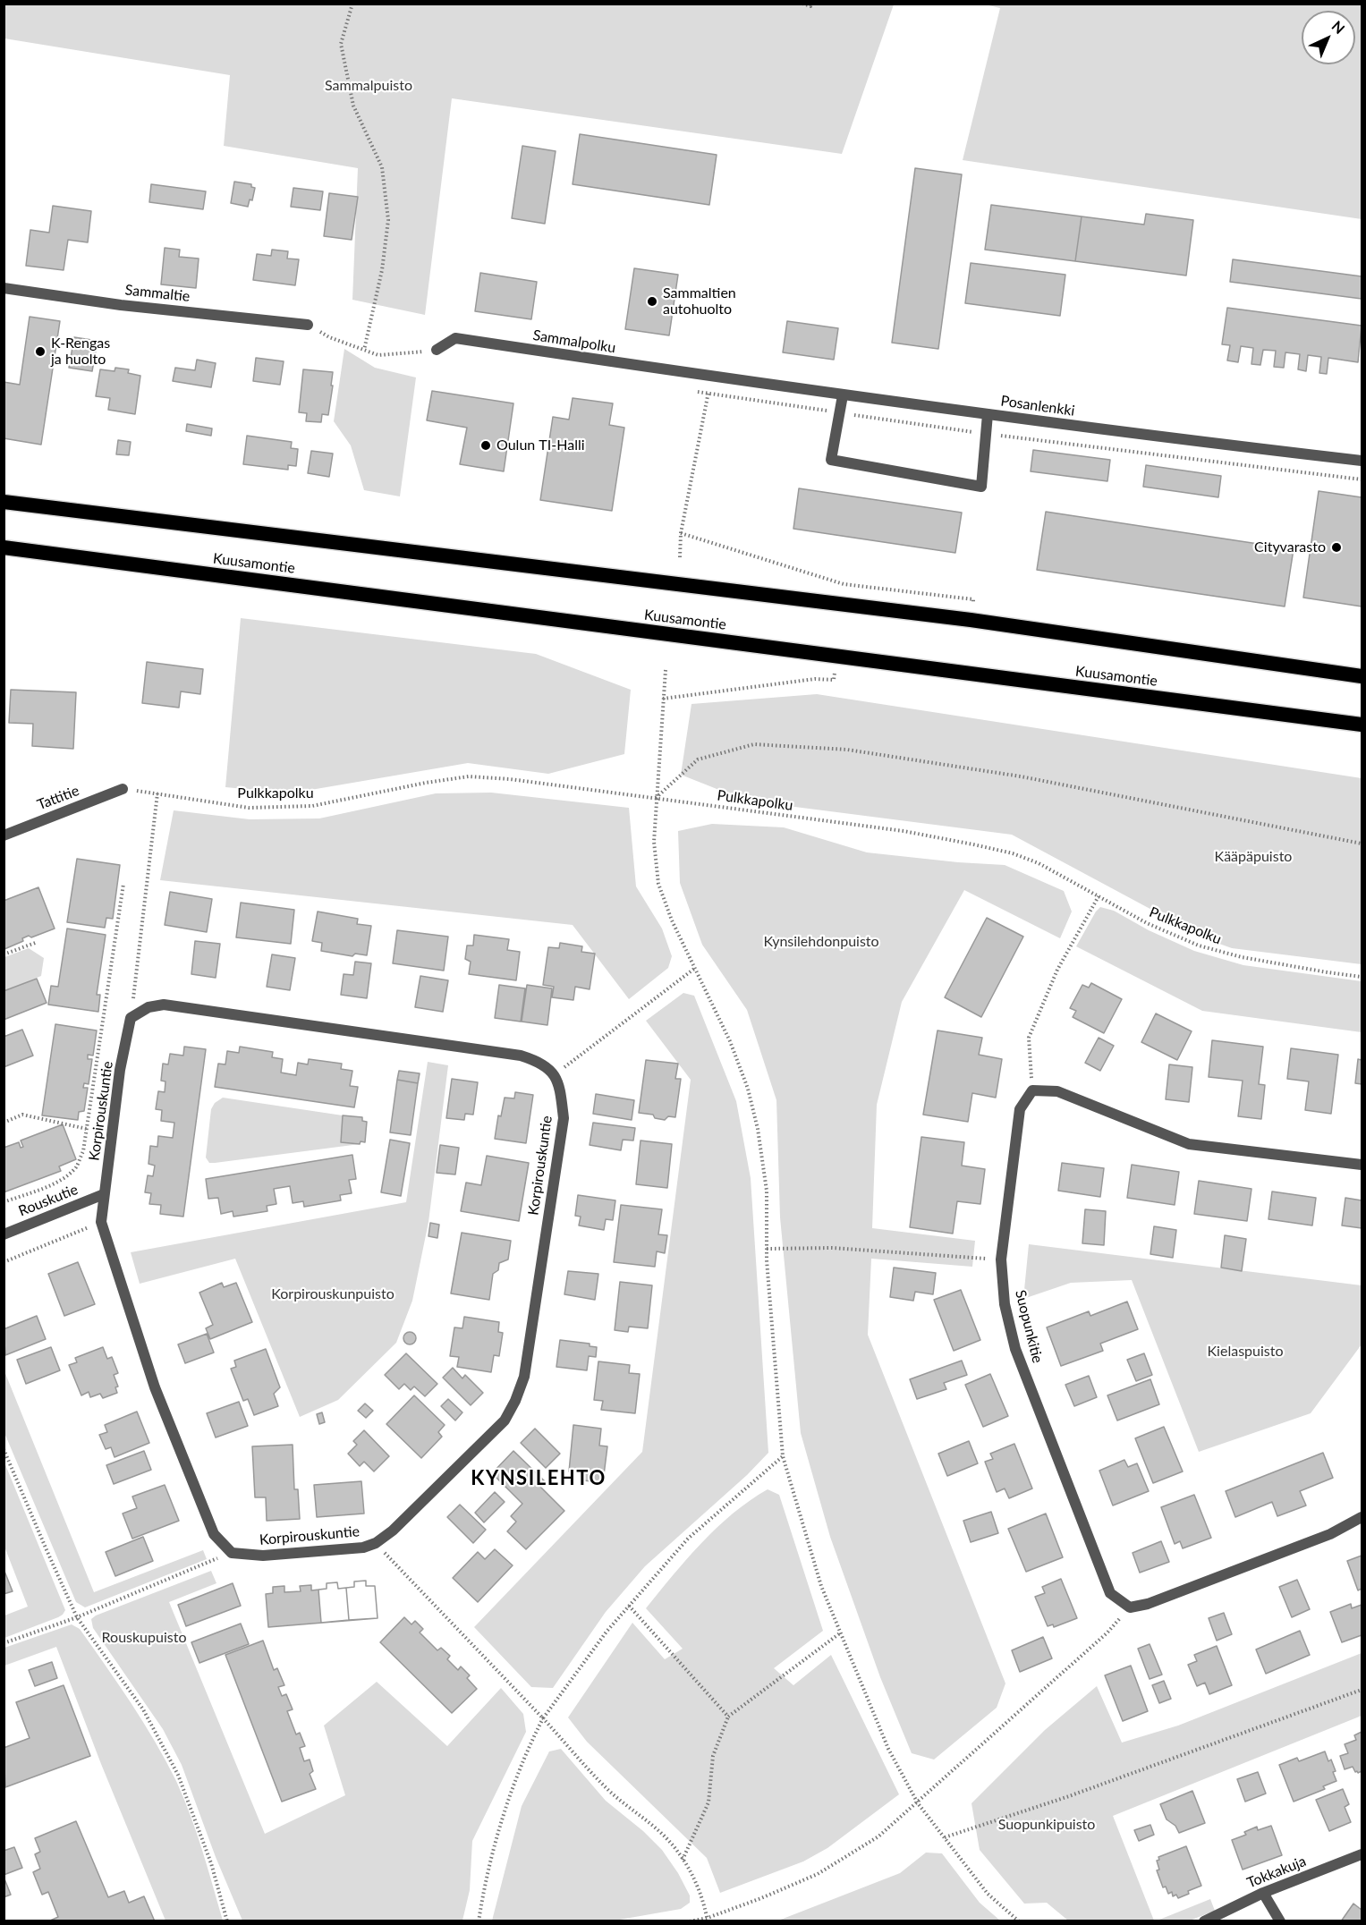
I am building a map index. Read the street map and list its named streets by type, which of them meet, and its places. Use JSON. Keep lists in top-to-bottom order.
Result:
{
  "streets": {
    "highway": ["Kuusamontie"],
    "street": [
      "Sammaltie",
      "Sammalpolku",
      "Posanlenkki",
      "Tattitie",
      "Korpirouskuntie",
      "Rouskutie",
      "Suopunkitie",
      "Tokkakuja"
    ],
    "path": ["Pulkkapolku"]
  },
  "crossings": [
    ["Sammalpolku", "Posanlenkki"],
    ["Pulkkapolku", "Tattitie"],
    ["Korpirouskuntie", "Rouskutie"]
  ],
  "districts": ["KYNSILEHTO"],
  "parks": [
    "Sammalpuisto",
    "Kääpäpuisto",
    "Kynsilehdonpuisto",
    "Korpirouskunpuisto",
    "Kielaspuisto",
    "Rouskupuisto",
    "Suopunkipuisto"
  ],
  "places": [
    "Sammaltien autohuolto",
    "K-Rengas ja huolto",
    "Oulun TI-Halli",
    "Cityvarasto"
  ],
  "north": "top right"
}
